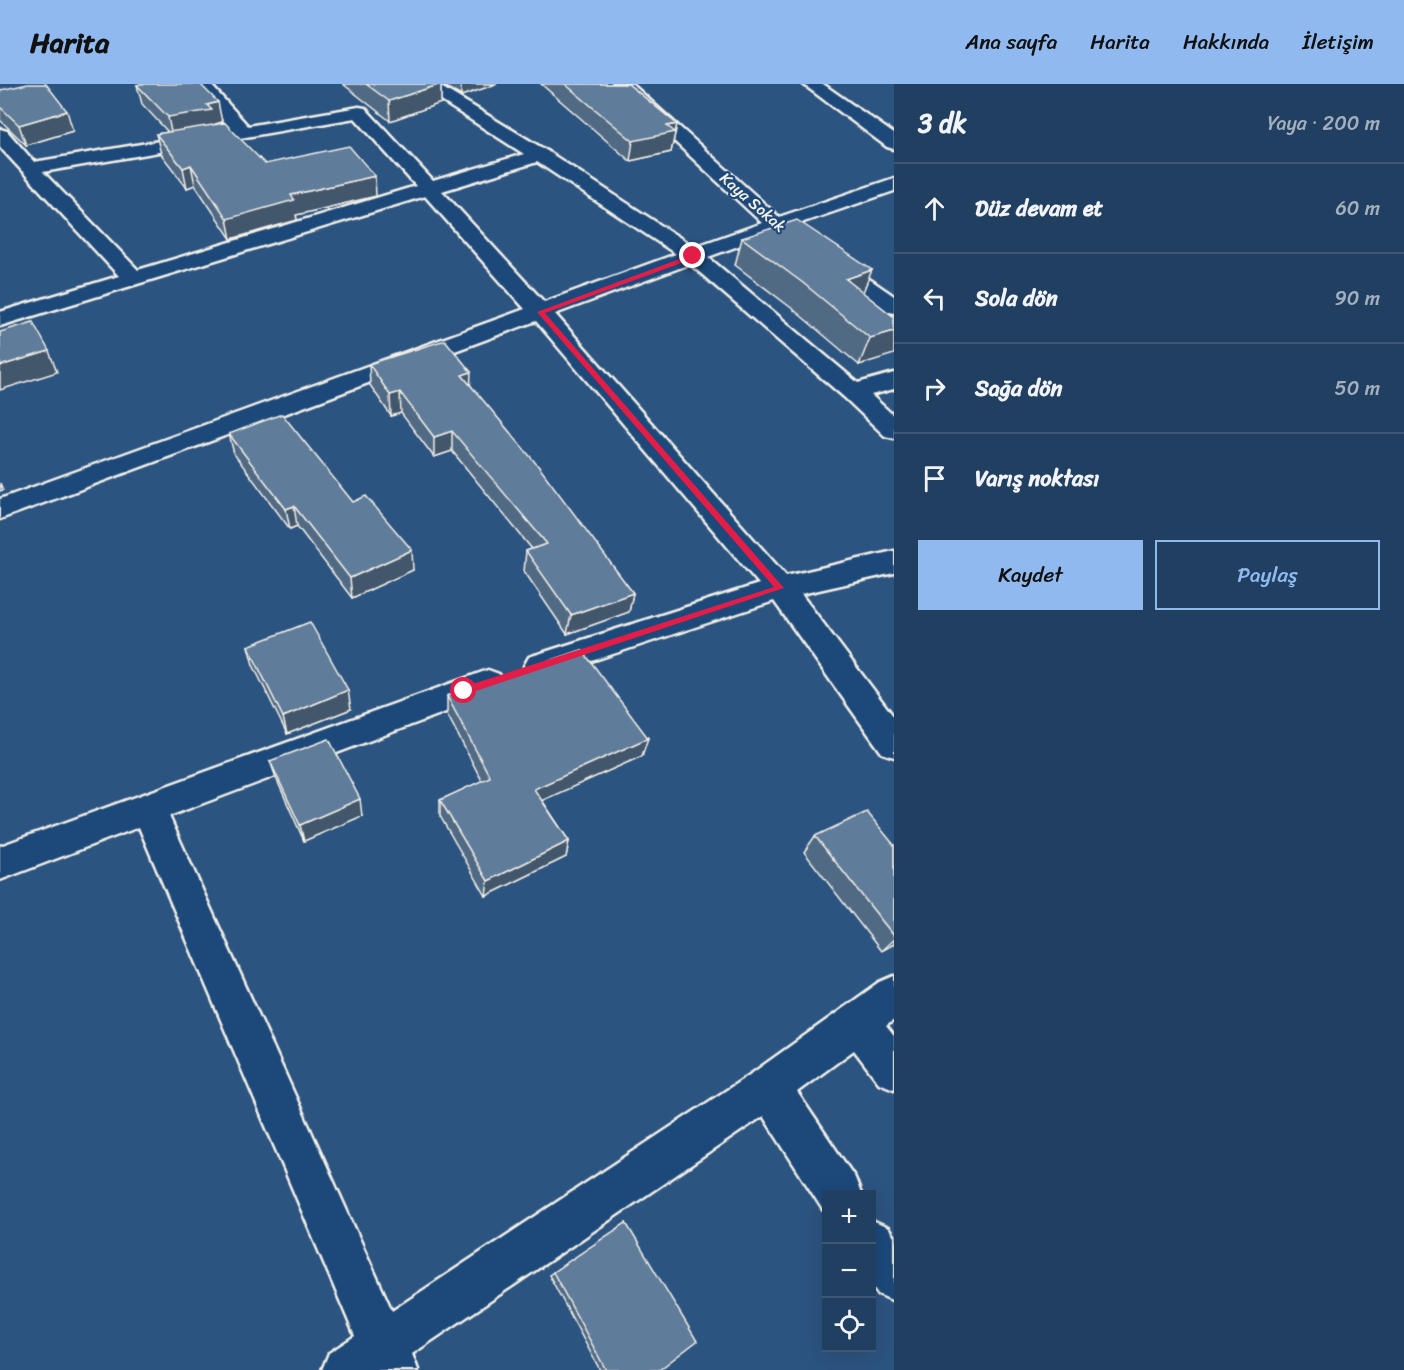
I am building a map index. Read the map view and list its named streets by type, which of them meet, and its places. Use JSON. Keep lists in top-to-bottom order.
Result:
{
  "streets": {
    "street": ["Kaya Sokak"]
  },
  "page": {
    "header": "Harita",
    "nav": [
      "Ana sayfa",
      "Harita",
      "Hakkında",
      "İletişim"
    ],
    "heading": ["3 dk", "Yaya · 200 m"],
    "list": [
      ["Düz devam et", "60 m"],
      ["Sola dön", "90 m"],
      ["Sağa dön", "50 m"],
      "Varış noktası"
    ],
    "buttons": ["Kaydet", "Paylaş"],
    "map_buttons": ["+", "−"]
  }
}
